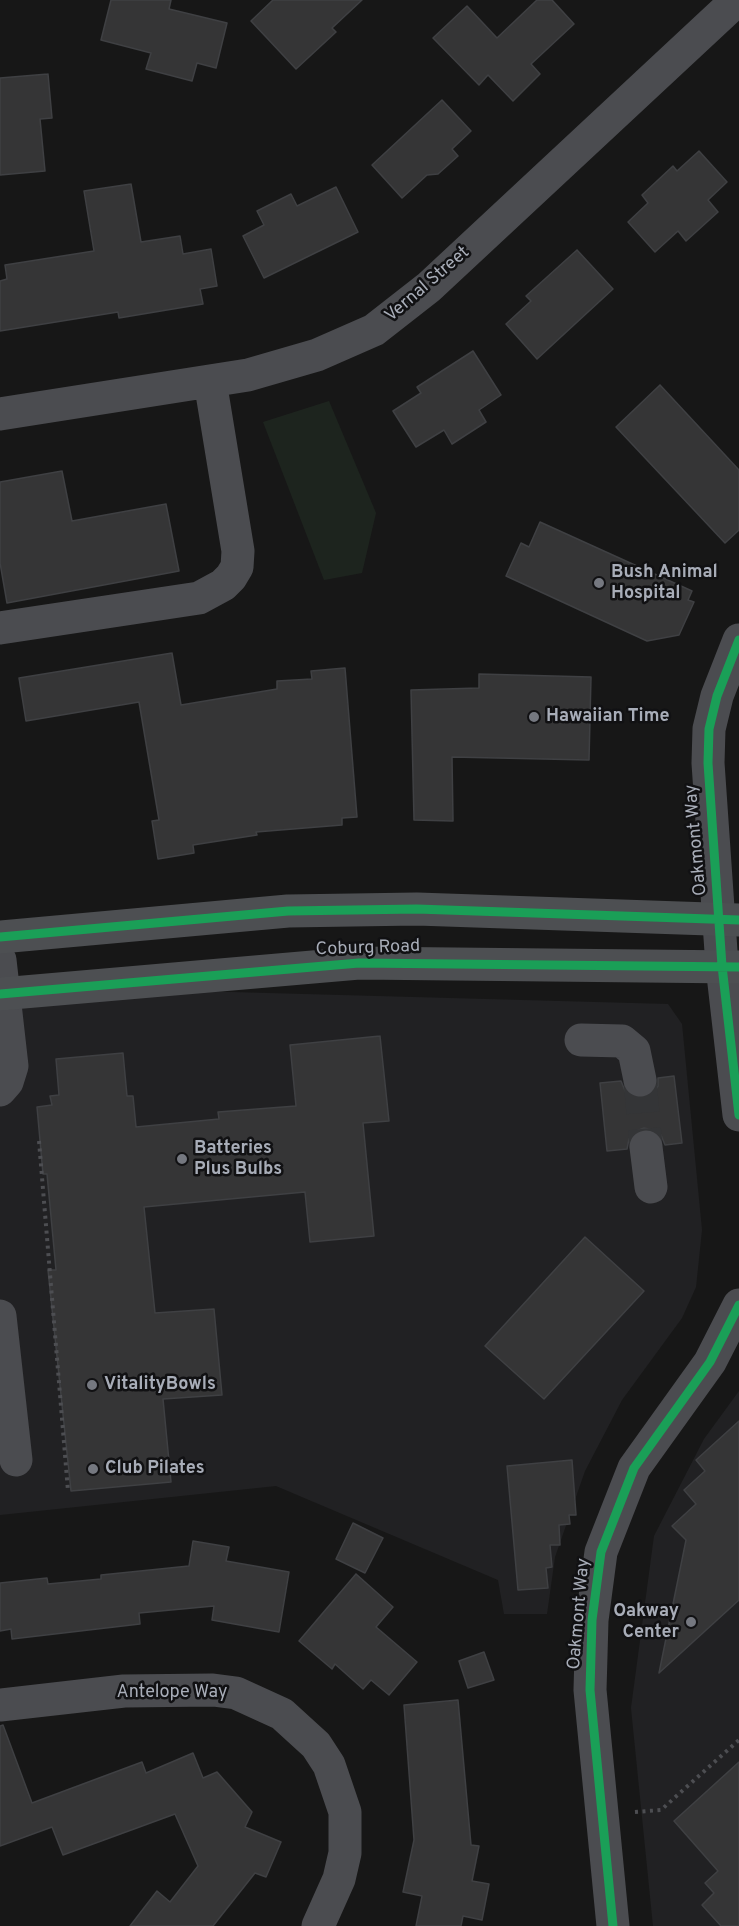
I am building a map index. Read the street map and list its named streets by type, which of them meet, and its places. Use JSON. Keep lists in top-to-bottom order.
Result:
{
  "streets": {
    "main road": ["Coburg Road"],
    "street": ["Vernal Street", "Oakmont Way", "Antelope Way"]
  },
  "crossings": [
    ["Oakmont Way", "Coburg Road"]
  ],
  "places": [
    "Bush Animal Hospital",
    "Hawaiian Time",
    "Batteries Plus Bulbs",
    "VitalityBowls",
    "Club Pilates",
    "Oakway Center"
  ]
}
